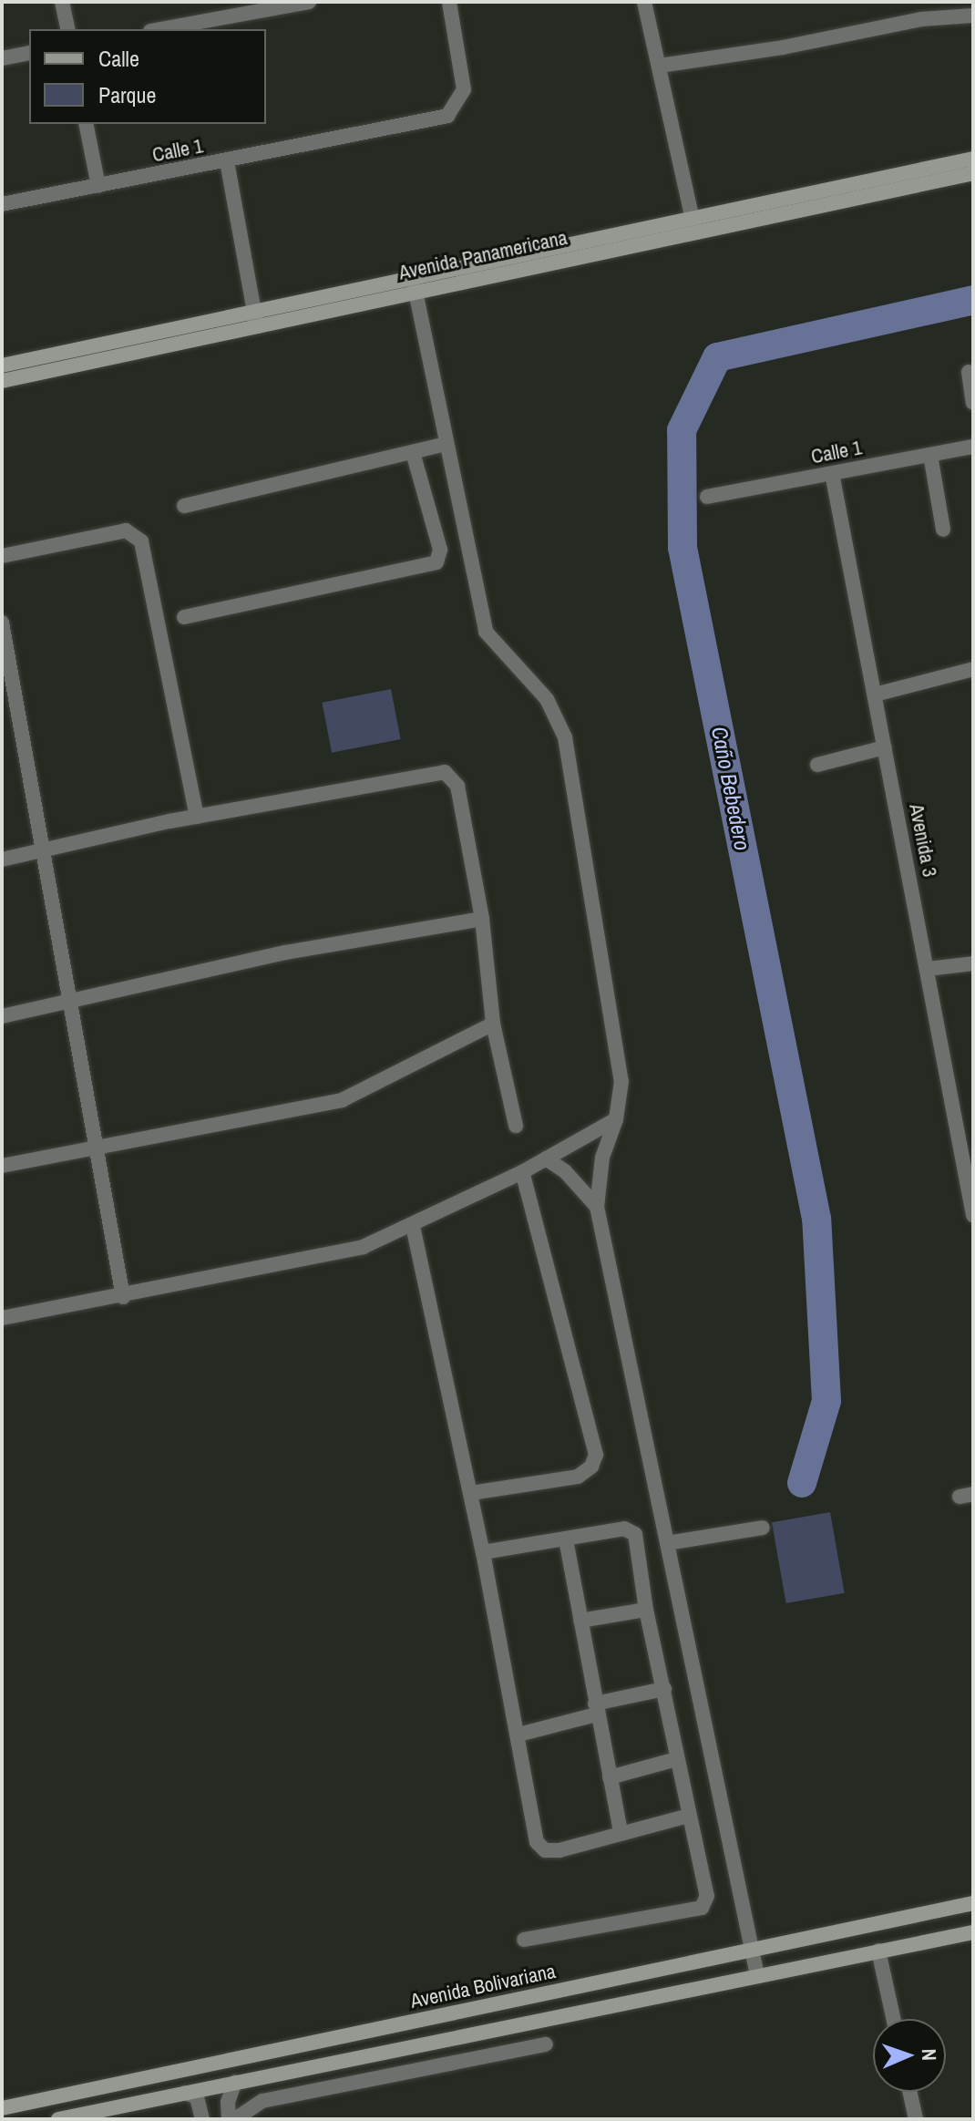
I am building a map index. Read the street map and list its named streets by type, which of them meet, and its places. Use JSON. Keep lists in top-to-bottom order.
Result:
{
  "streets": {
    "street": [
      "Calle 1",
      "Avenida Panamericana",
      "Avenida 3",
      "Avenida Bolivariana"
    ]
  },
  "crossings": [
    ["Calle 1", "Avenida 3"]
  ],
  "water": ["Caño Bebedero"],
  "legend": ["Calle", "Parque"],
  "north": "right"
}
